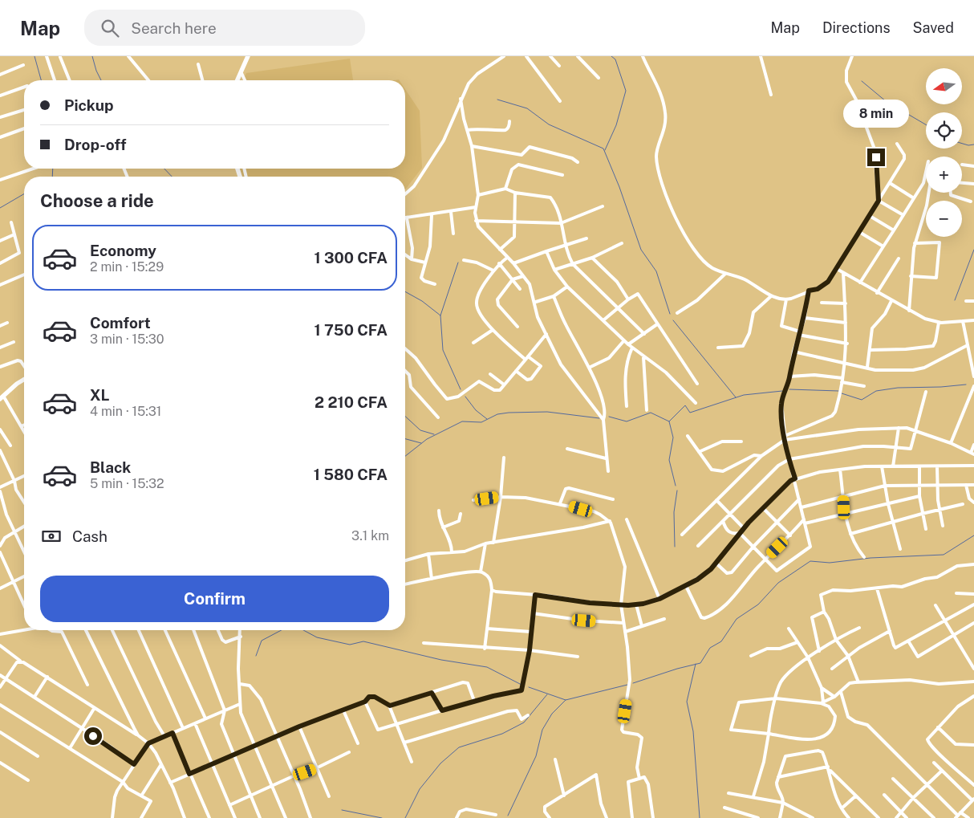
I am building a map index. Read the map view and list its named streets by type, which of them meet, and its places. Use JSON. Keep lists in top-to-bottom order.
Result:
{
  "north": "left",
  "page": {
    "header": "Map",
    "search": "Search here",
    "nav": ["Map", "Directions", "Saved"],
    "map_buttons": ["+", "−"],
    "banner": ["Pickup", "Drop-off"],
    "bubble": "8 min",
    "heading": "Choose a ride",
    "list": [
      {
        "name": "Economy",
        "note": "2 min · 15:29",
        "value": "1 300 CFA"
      },
      {
        "name": "Comfort",
        "note": "3 min · 15:30",
        "value": "1 750 CFA"
      },
      {
        "name": "XL",
        "note": "4 min · 15:31",
        "value": "2 210 CFA"
      },
      {
        "name": "Black",
        "note": "5 min · 15:32",
        "value": "1 580 CFA"
      }
    ],
    "pay": ["Cash", "3.1 km"],
    "buttons": "Confirm"
  }
}
